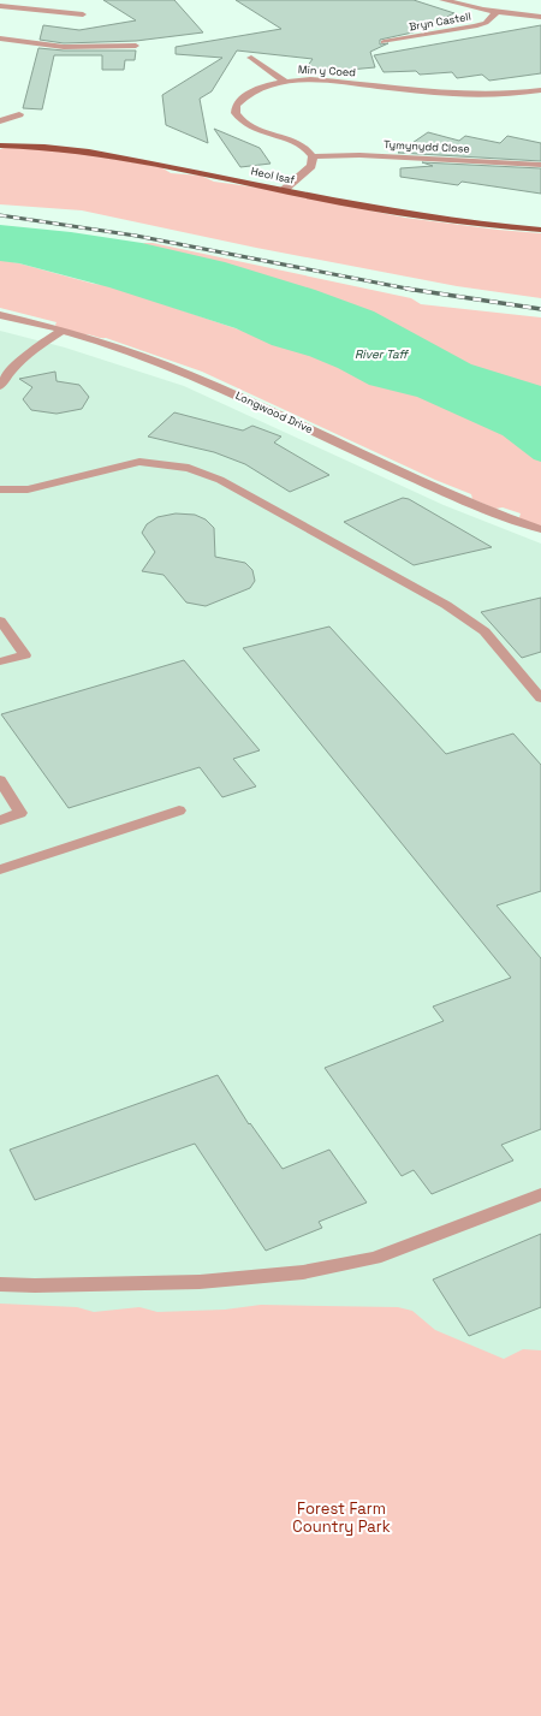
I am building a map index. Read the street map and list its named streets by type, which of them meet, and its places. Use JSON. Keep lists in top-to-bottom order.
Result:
{
  "streets": {
    "main road": ["Heol Isaf"],
    "street": [
      "Bryn Castell",
      "Min y Coed",
      "Tymynydd Close",
      "Longwood Drive"
    ]
  },
  "crossings": [
    ["Min y Coed", "Tymynydd Close"]
  ],
  "water": ["River Taff"],
  "parks": ["Forest Farm Country Park"]
}
